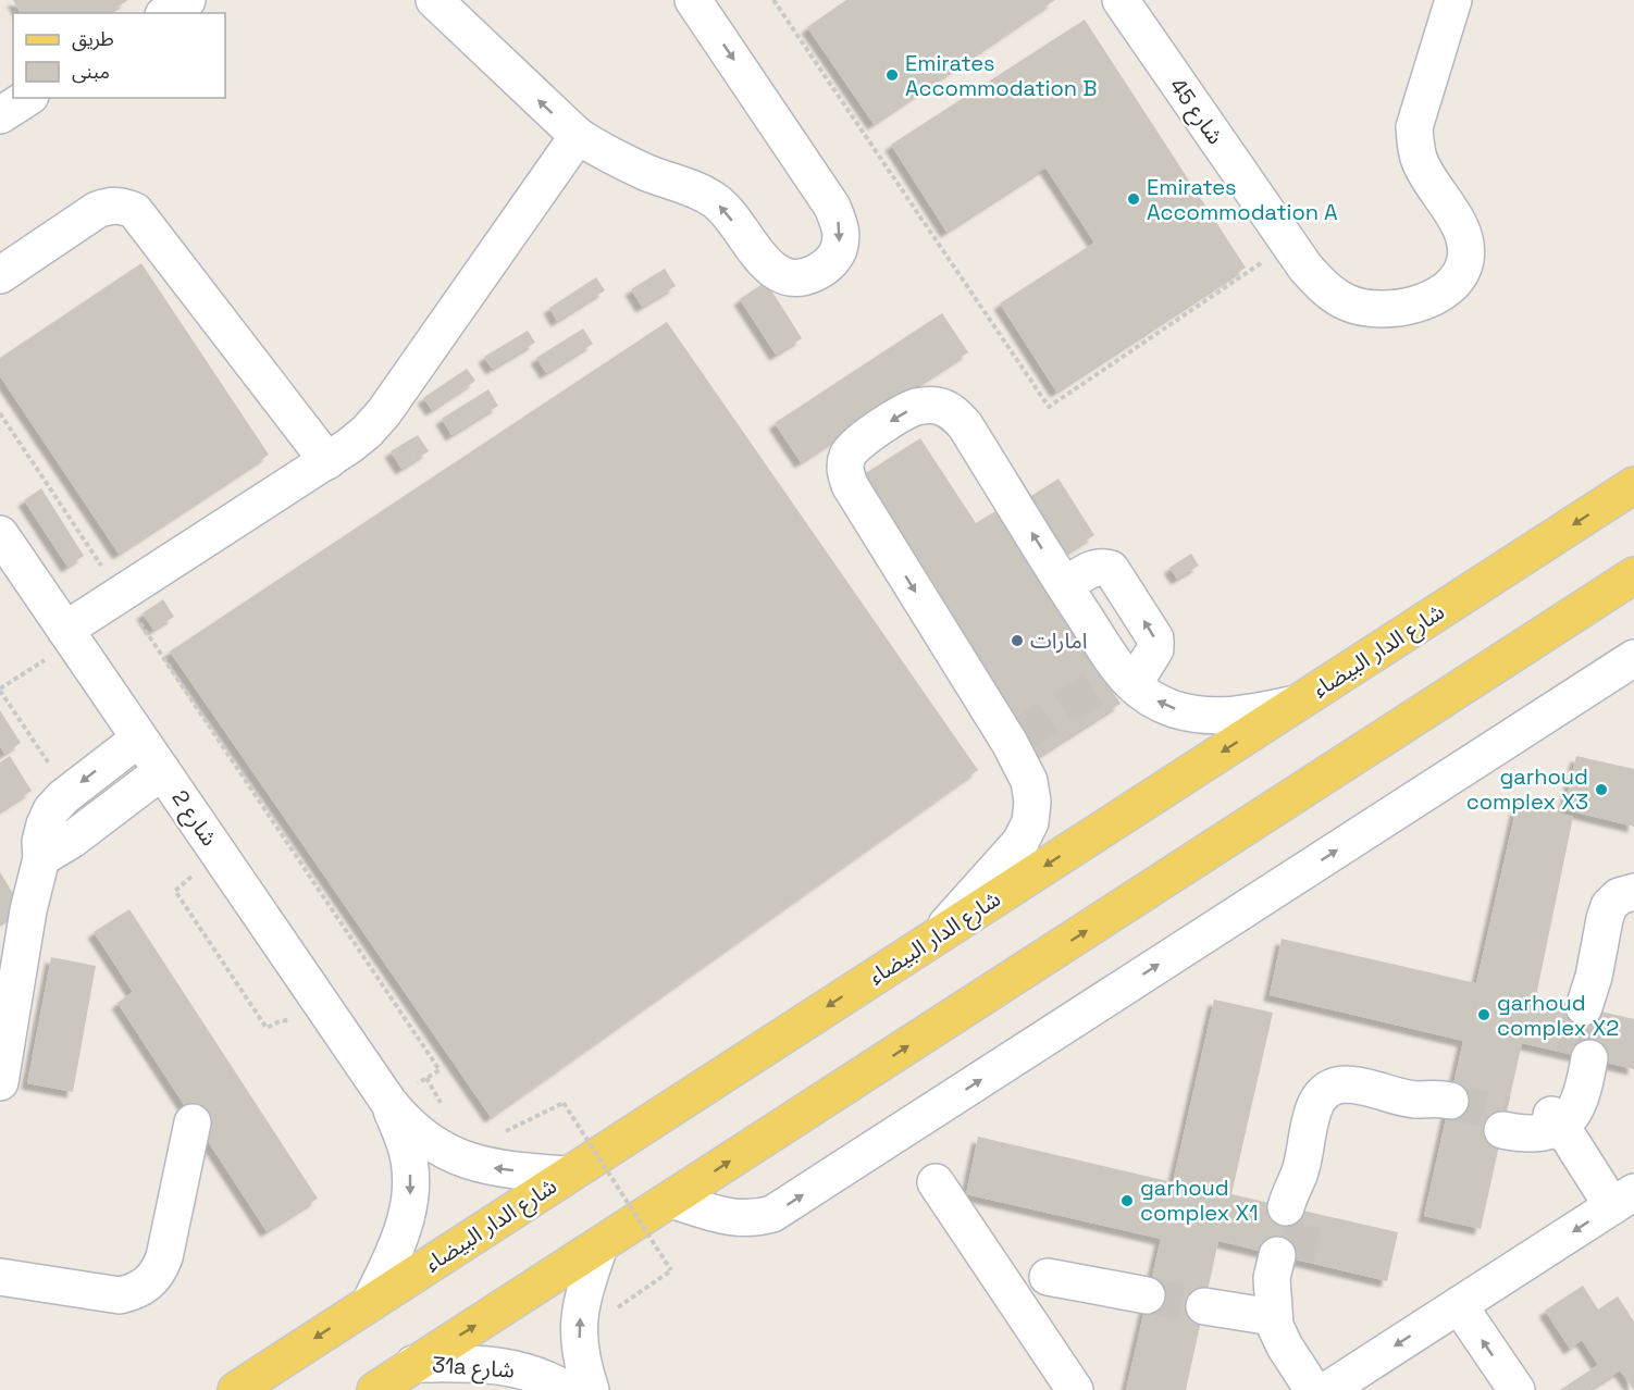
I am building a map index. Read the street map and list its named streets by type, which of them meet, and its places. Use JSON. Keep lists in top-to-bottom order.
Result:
{
  "streets": {
    "main road": ["شارع الدار البيضاء"],
    "street": ["شارع 45", "شارع 2", "31a شارع"]
  },
  "crossings": [
    ["شارع الدار البيضاء", "شارع 2"]
  ],
  "places": [
    "Emirates Accommodation B",
    "Emirates Accommodation A",
    "امارات",
    "garhoud complex X3",
    "garhoud complex X2",
    "garhoud complex X1"
  ],
  "legend": ["طريق", "مبنى"]
}
